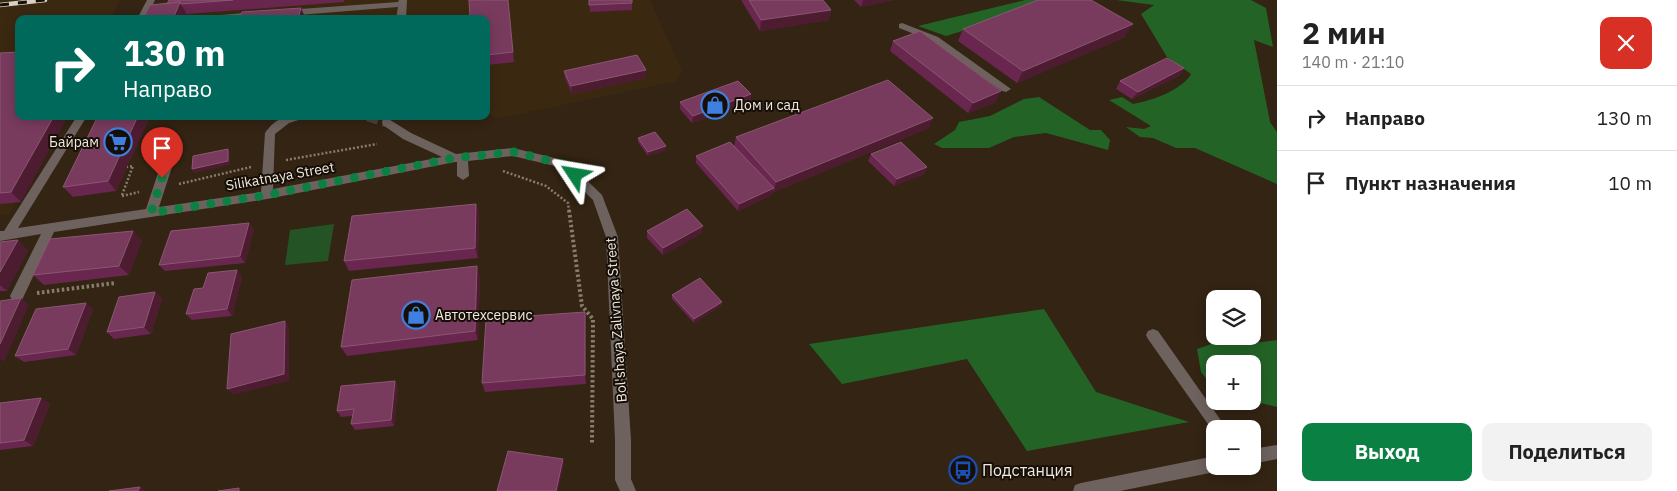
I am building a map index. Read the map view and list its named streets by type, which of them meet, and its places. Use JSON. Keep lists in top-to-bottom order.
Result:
{
  "streets": {
    "street": ["Silikatnaya Street", "Bol'shaya Zalivnaya Street"]
  },
  "crossings": [
    ["Silikatnaya Street", "Bol'shaya Zalivnaya Street"]
  ],
  "places": {
    "shop": ["Дом и сад", "Автотехсервис"],
    "supermarket": ["Байрам"],
    "bus stop": ["Подстанция"]
  },
  "page": {
    "heading": ["2 мин", "140 m · 21:10"],
    "turn": ["130 m", "Направо"],
    "list": [
      {
        "name": "Направо",
        "value": "130 m"
      },
      {
        "name": "Пункт назначения",
        "value": "10 m"
      }
    ],
    "map_buttons": ["+", "−"],
    "buttons": ["Выход", "Поделиться"]
  }
}
